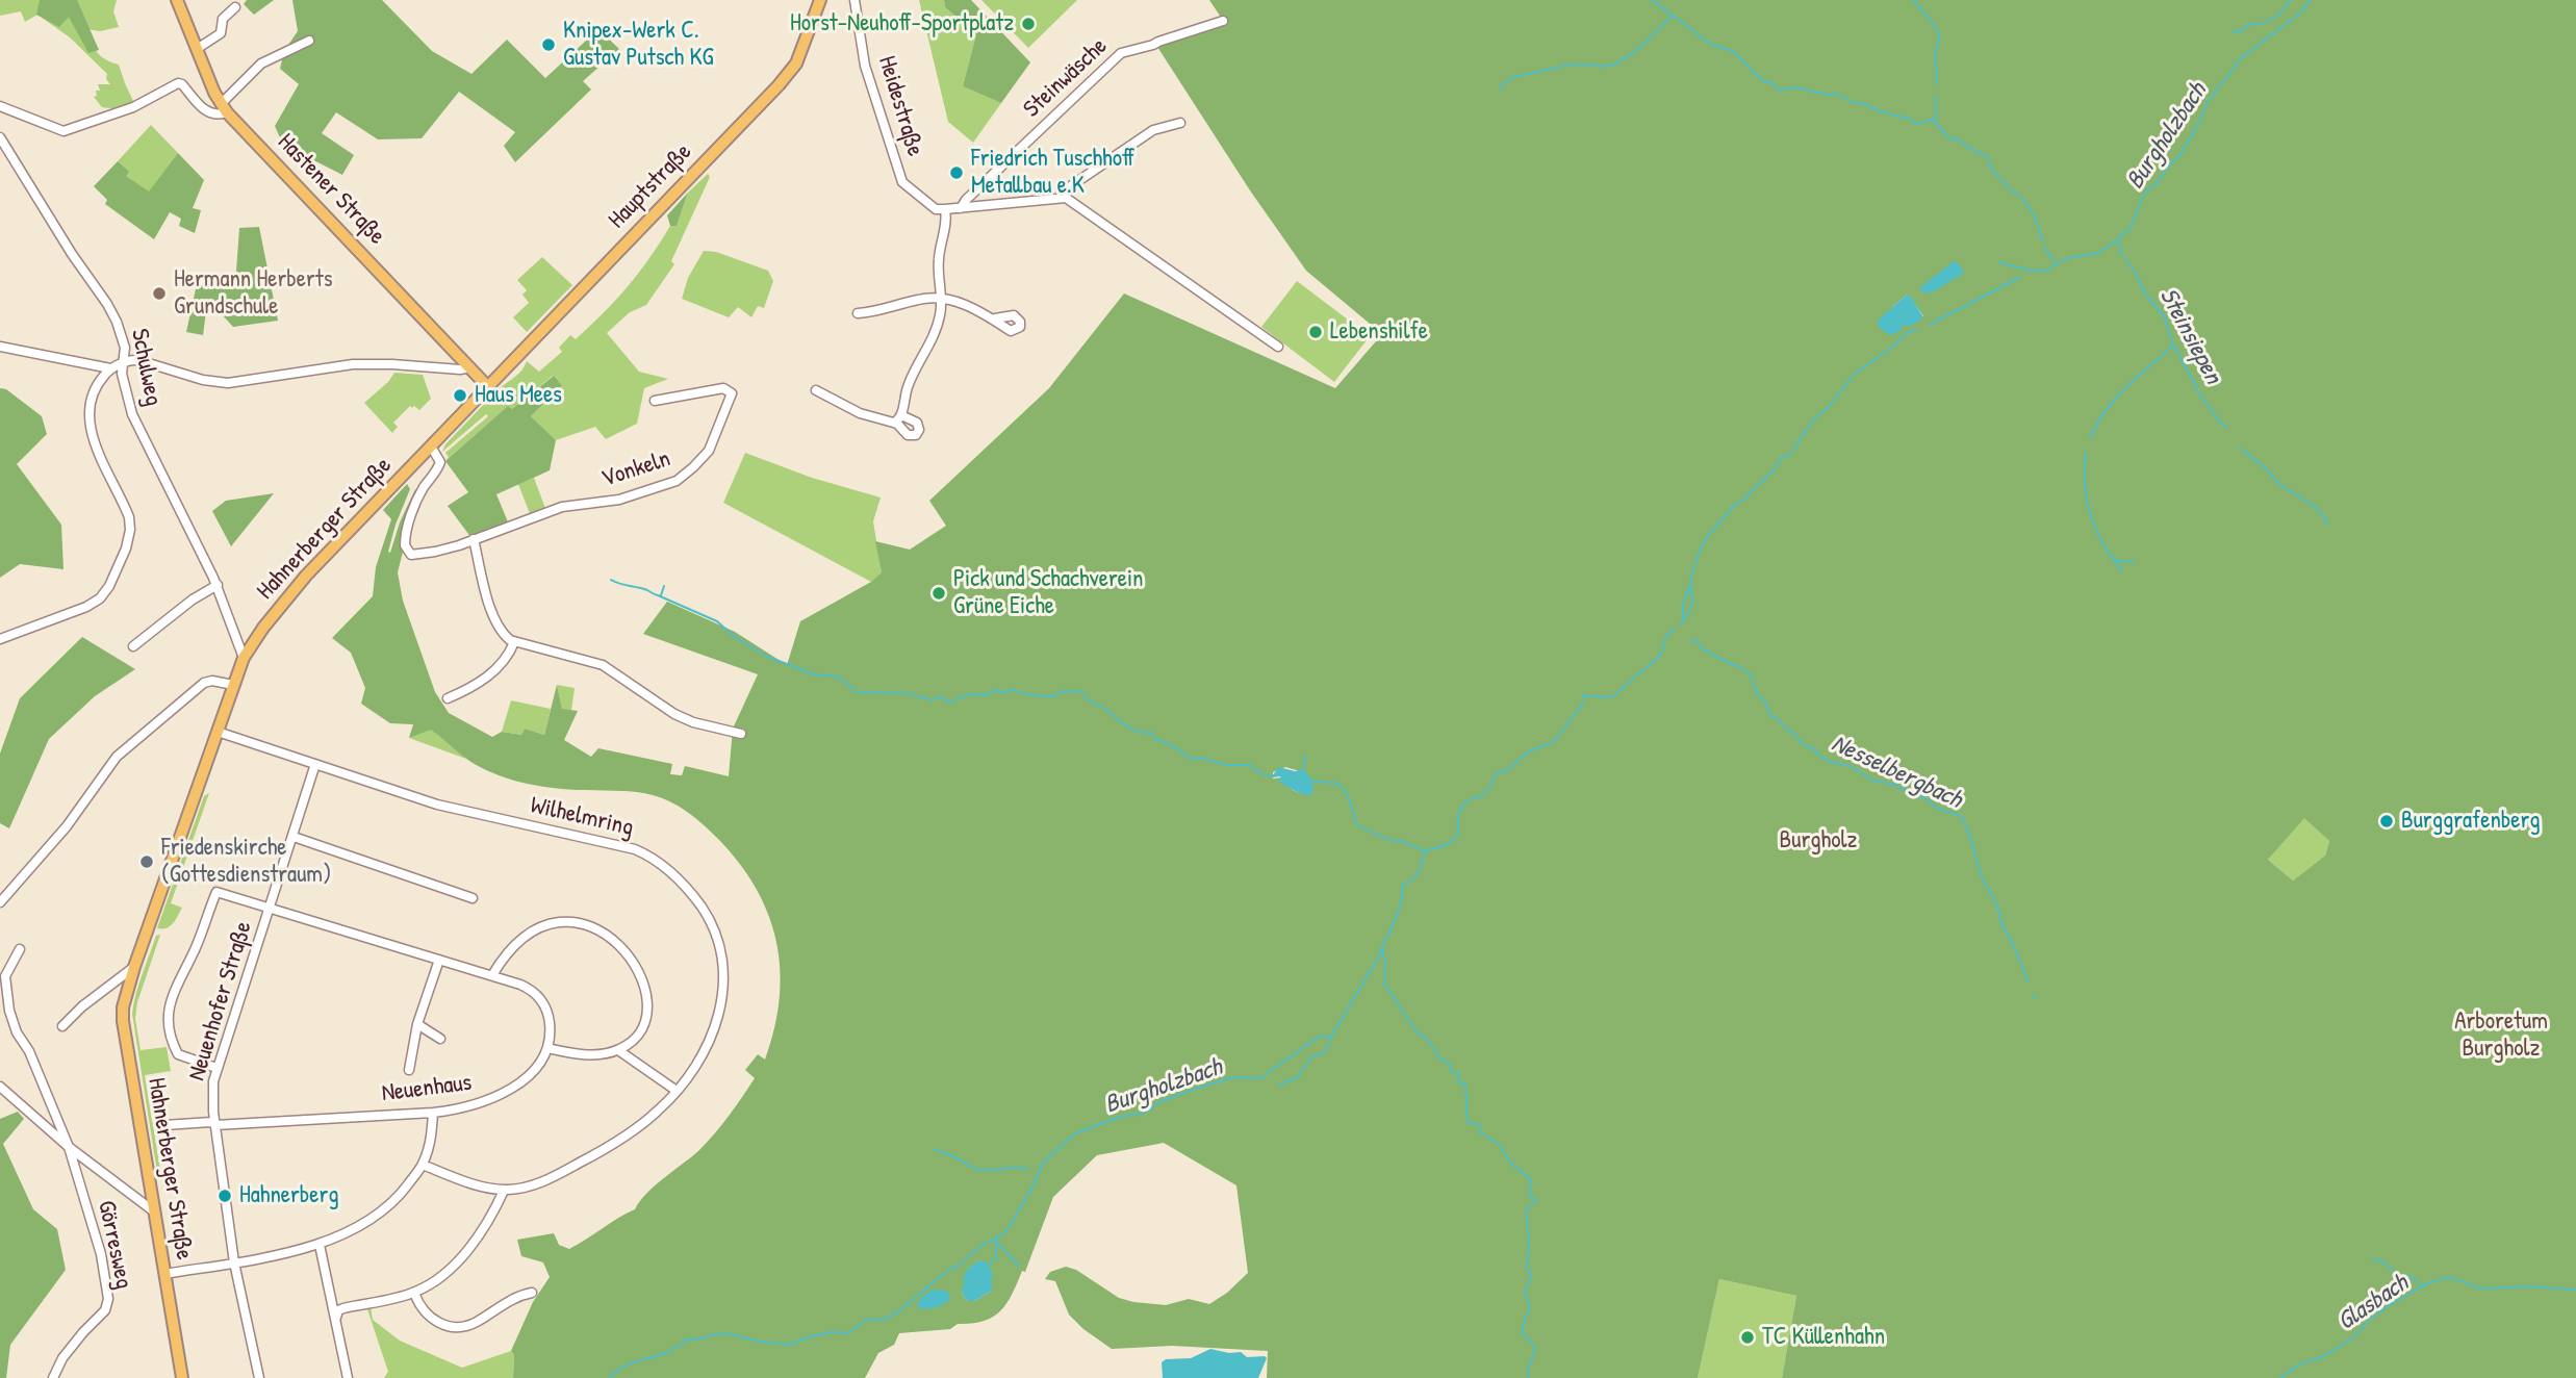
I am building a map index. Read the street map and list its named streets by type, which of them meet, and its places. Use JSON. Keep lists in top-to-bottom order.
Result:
{
  "streets": {
    "main road": ["Hauptstraße", "Hastener Straße", "Hahnerberger Straße"],
    "street": [
      "Steinwäsche",
      "Heidestraße",
      "Schulweg",
      "Vonkeln",
      "Wilhelmring",
      "Neuenhofer Straße",
      "Neuenhaus",
      "Görresweg"
    ]
  },
  "crossings": [
    ["Hauptstraße", "Hastener Straße"],
    ["Hauptstraße", "Hahnerberger Straße"],
    ["Hastener Straße", "Hahnerberger Straße"],
    ["Schulweg", "Hahnerberger Straße"],
    ["Vonkeln", "Hahnerberger Straße"],
    ["Hahnerberger Straße", "Wilhelmring"],
    ["Wilhelmring", "Neuenhofer Straße"],
    ["Neuenhofer Straße", "Neuenhaus"]
  ],
  "water": [
    "Burgholzbach",
    "Steinsiepen",
    "Nesselbergbach",
    "Glasbach"
  ],
  "parks": ["Burgholz", "Arboretum Burgholz"],
  "places": [
    "Horst-Neuhoff-Sportplatz",
    "Knipex-Werk C. Gustav Putsch KG",
    "Friedrich Tuschhoff Metallbau e.K",
    "Hermann Herberts Grundschule",
    "Lebenshilfe",
    "Haus Mees",
    "Pick und Schachverein Grüne Eiche",
    "Burggrafenberg",
    "Friedenskirche (Gottesdienstraum)",
    "Hahnerberg",
    "TC Küllenhahn"
  ]
}
